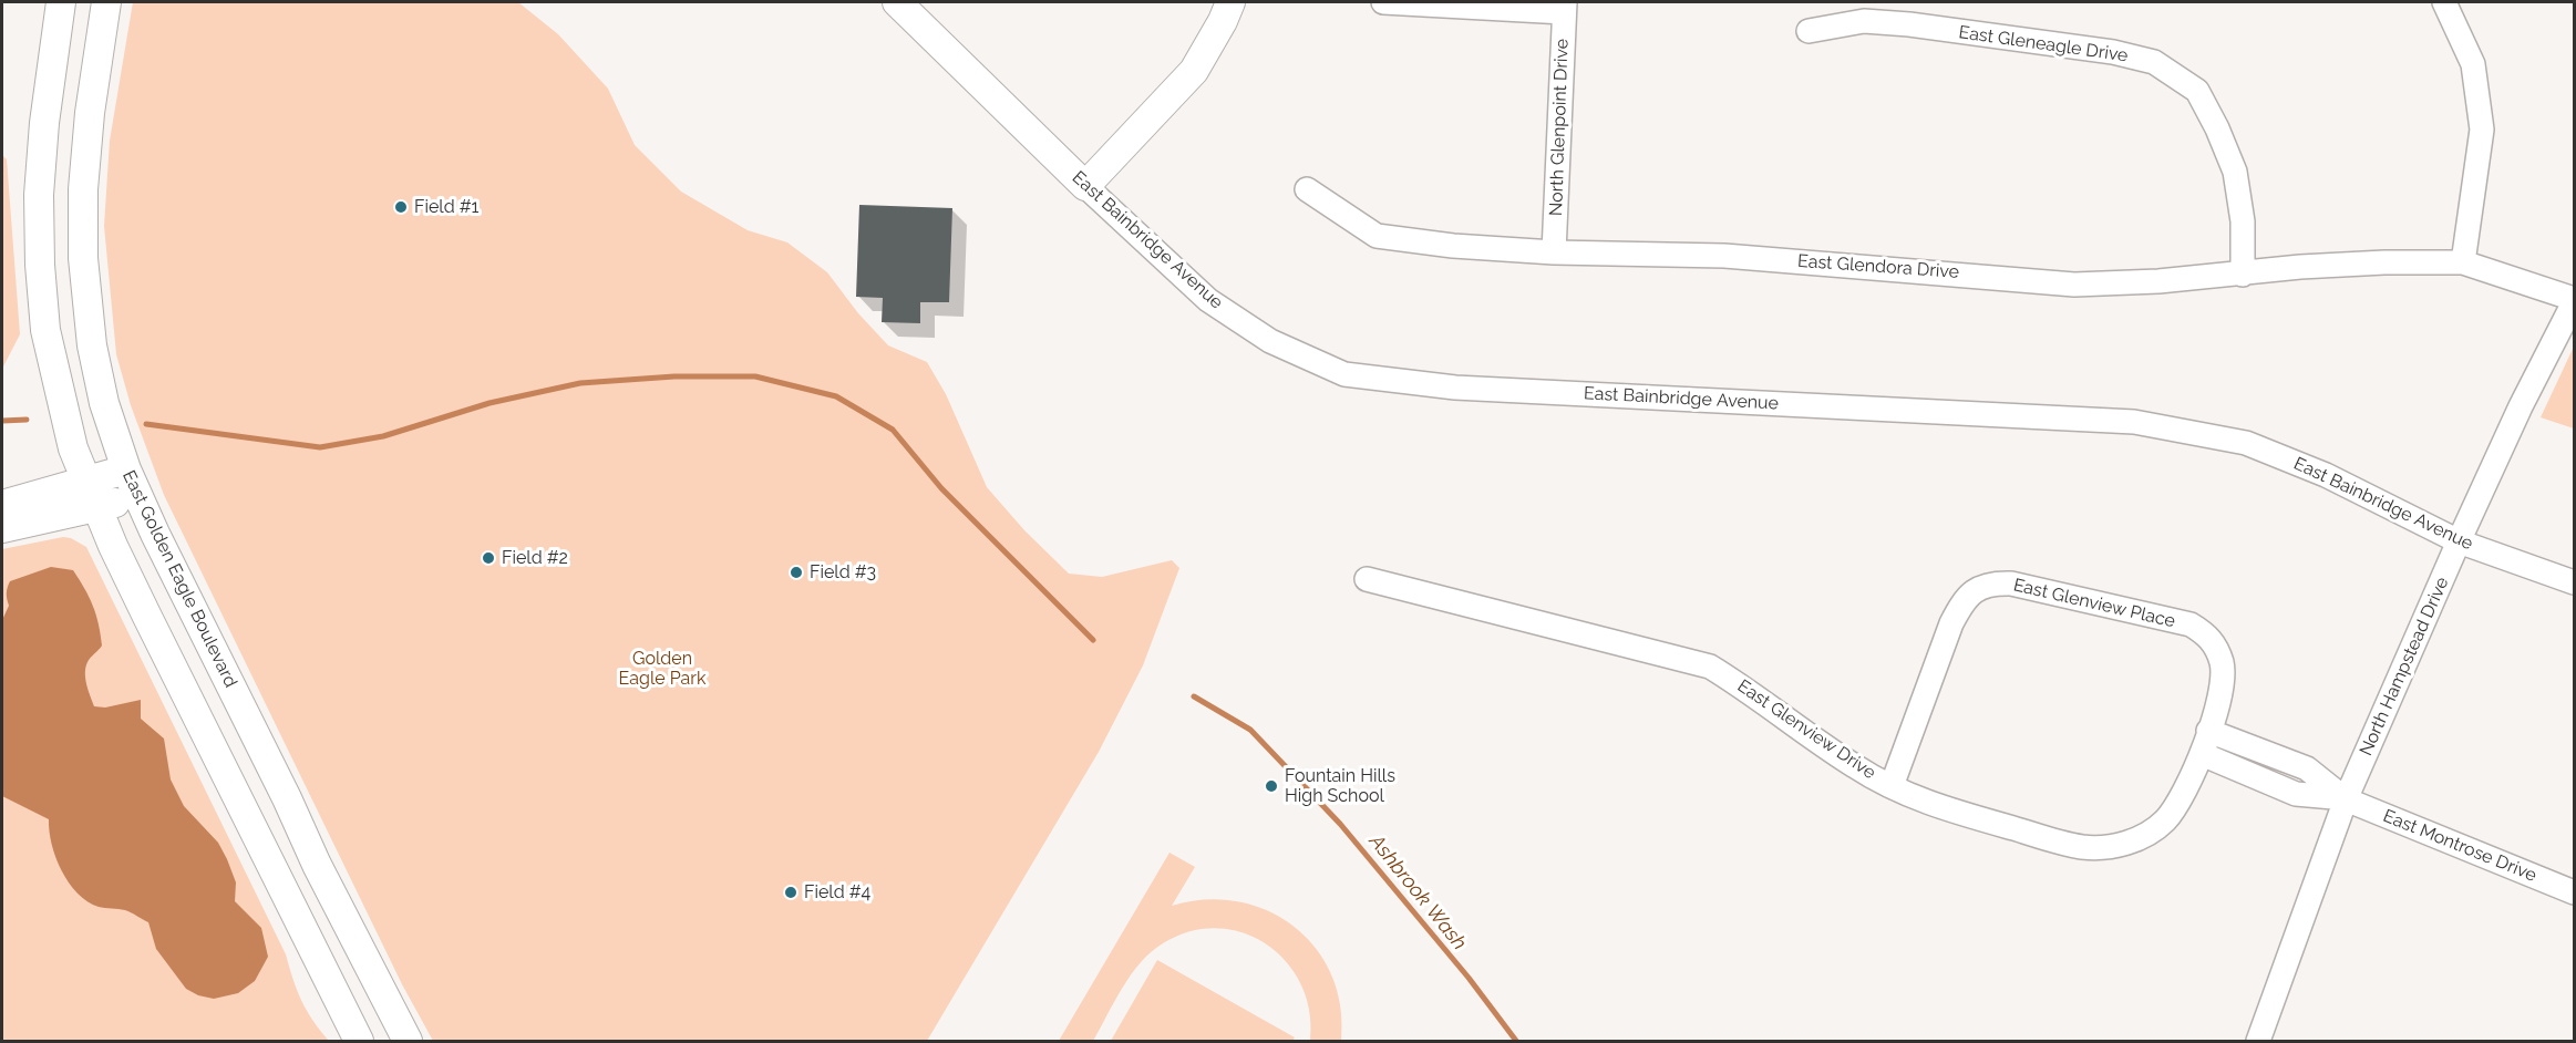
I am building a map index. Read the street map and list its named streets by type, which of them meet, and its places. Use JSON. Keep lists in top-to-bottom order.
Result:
{
  "streets": {
    "street": [
      "East Gleneagle Drive",
      "North Glenpoint Drive",
      "East Bainbridge Avenue",
      "East Glendora Drive",
      "East Golden Eagle Boulevard",
      "East Glenview Place",
      "North Hampstead Drive",
      "East Glenview Drive",
      "East Montrose Drive"
    ]
  },
  "crossings": [
    ["East Gleneagle Drive", "East Glendora Drive"],
    ["North Glenpoint Drive", "East Glendora Drive"],
    ["East Bainbridge Avenue", "North Hampstead Drive"],
    ["East Glendora Drive", "North Hampstead Drive"],
    ["East Glenview Place", "East Glenview Drive"],
    ["North Hampstead Drive", "East Montrose Drive"]
  ],
  "water": ["Ashbrook Wash"],
  "parks": ["Golden Eagle Park"],
  "places": [
    "Field #1",
    "Field #2",
    "Field #3",
    "Fountain Hills High School",
    "Field #4"
  ]
}
